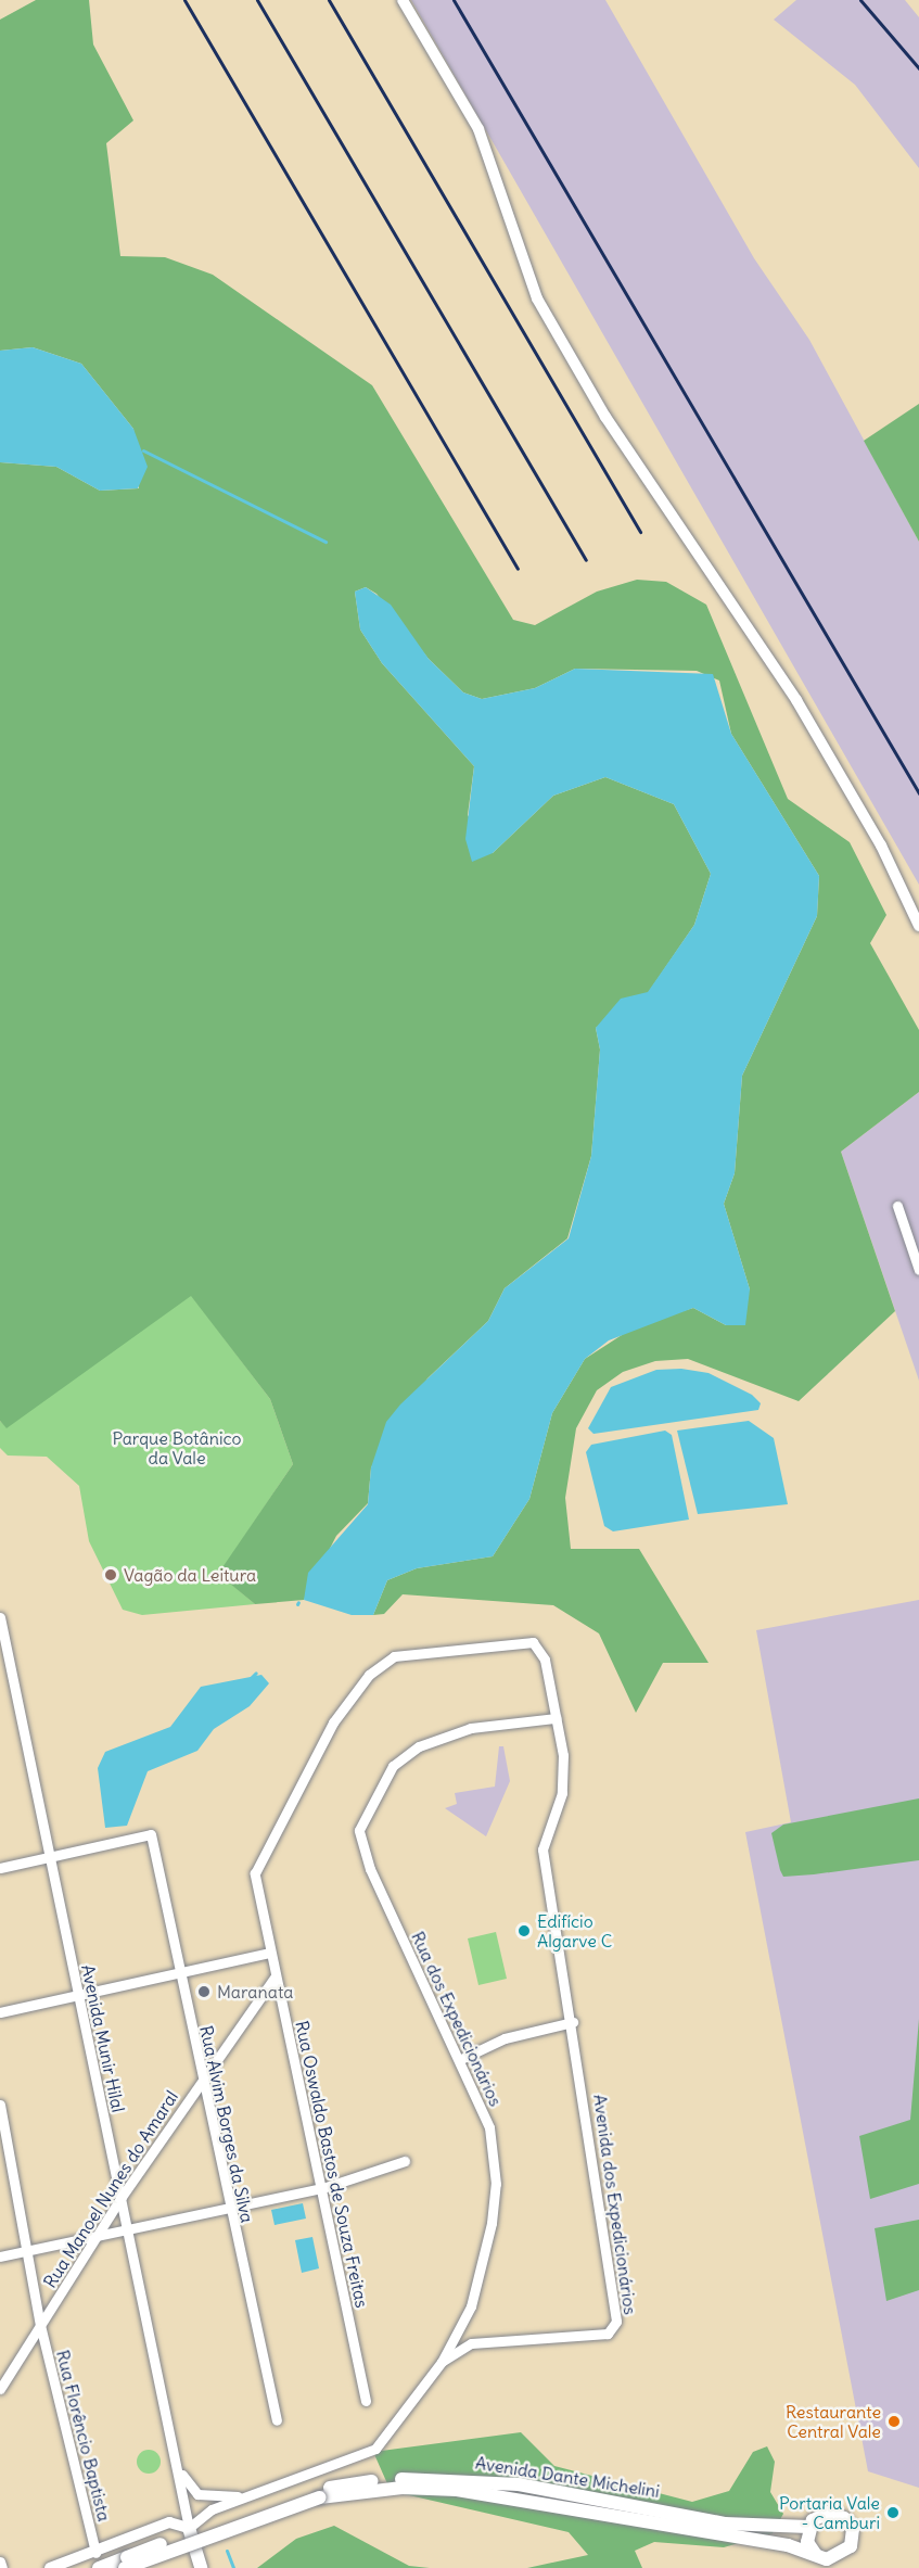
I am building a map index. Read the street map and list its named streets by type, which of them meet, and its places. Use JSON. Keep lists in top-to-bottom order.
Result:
{
  "streets": {
    "main road": ["Avenida Dante Michelini"],
    "street": [
      "Rua dos Expedicionários",
      "Avenida Munir Hilal",
      "Rua Alvim Borges da Silva",
      "Rua Oswaldo Bastos de Souza Freitas",
      "Rua Manoel Nunes do Amaral",
      "Avenida dos Expedicionários",
      "Rua Florêncio Baptista"
    ]
  },
  "crossings": [
    ["Rua dos Expedicionários", "Avenida Munir Hilal"],
    ["Rua dos Expedicionários", "Avenida dos Expedicionários"],
    ["Avenida Munir Hilal", "Rua Alvim Borges da Silva"],
    ["Avenida Munir Hilal", "Rua Manoel Nunes do Amaral"],
    ["Rua Alvim Borges da Silva", "Rua Manoel Nunes do Amaral"],
    ["Rua Oswaldo Bastos de Souza Freitas", "Rua Manoel Nunes do Amaral"],
    ["Rua Oswaldo Bastos de Souza Freitas", "Avenida dos Expedicionários"],
    ["Rua Manoel Nunes do Amaral", "Rua Florêncio Baptista"]
  ],
  "parks": ["Parque Botânico da Vale"],
  "places": [
    "Vagão da Leitura",
    "Edifício Algarve C",
    "Maranata",
    "Restaurante Central Vale",
    "Portaria Vale - Camburi"
  ]
}
